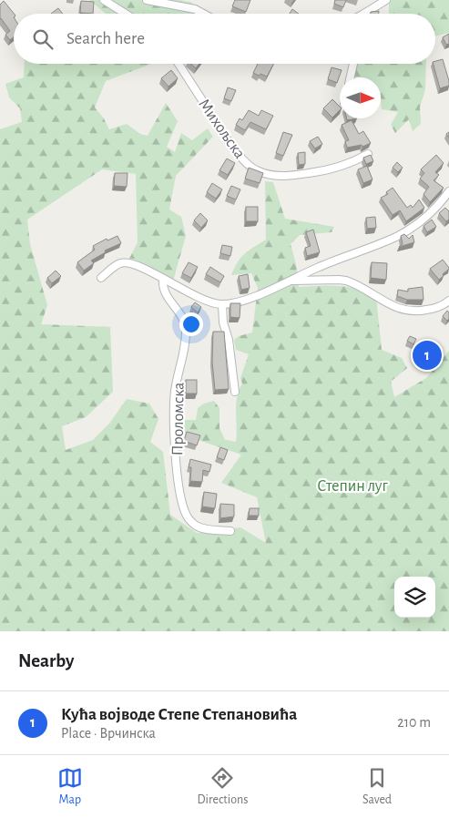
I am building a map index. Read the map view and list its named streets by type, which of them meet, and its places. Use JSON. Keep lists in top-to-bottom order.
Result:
{
  "streets": {
    "street": ["Михољска", "Проломска"]
  },
  "parks": ["Степин луг"],
  "north": "right",
  "page": {
    "search": "Search here",
    "pins": "1",
    "heading": "Nearby",
    "list": [
      {
        "mark": "1",
        "name": "Кућа војводе Степе Степановића",
        "note": "Place · Врчинска",
        "value": "210 m"
      }
    ],
    "nav": ["Map", "Directions", "Saved"]
  }
}
